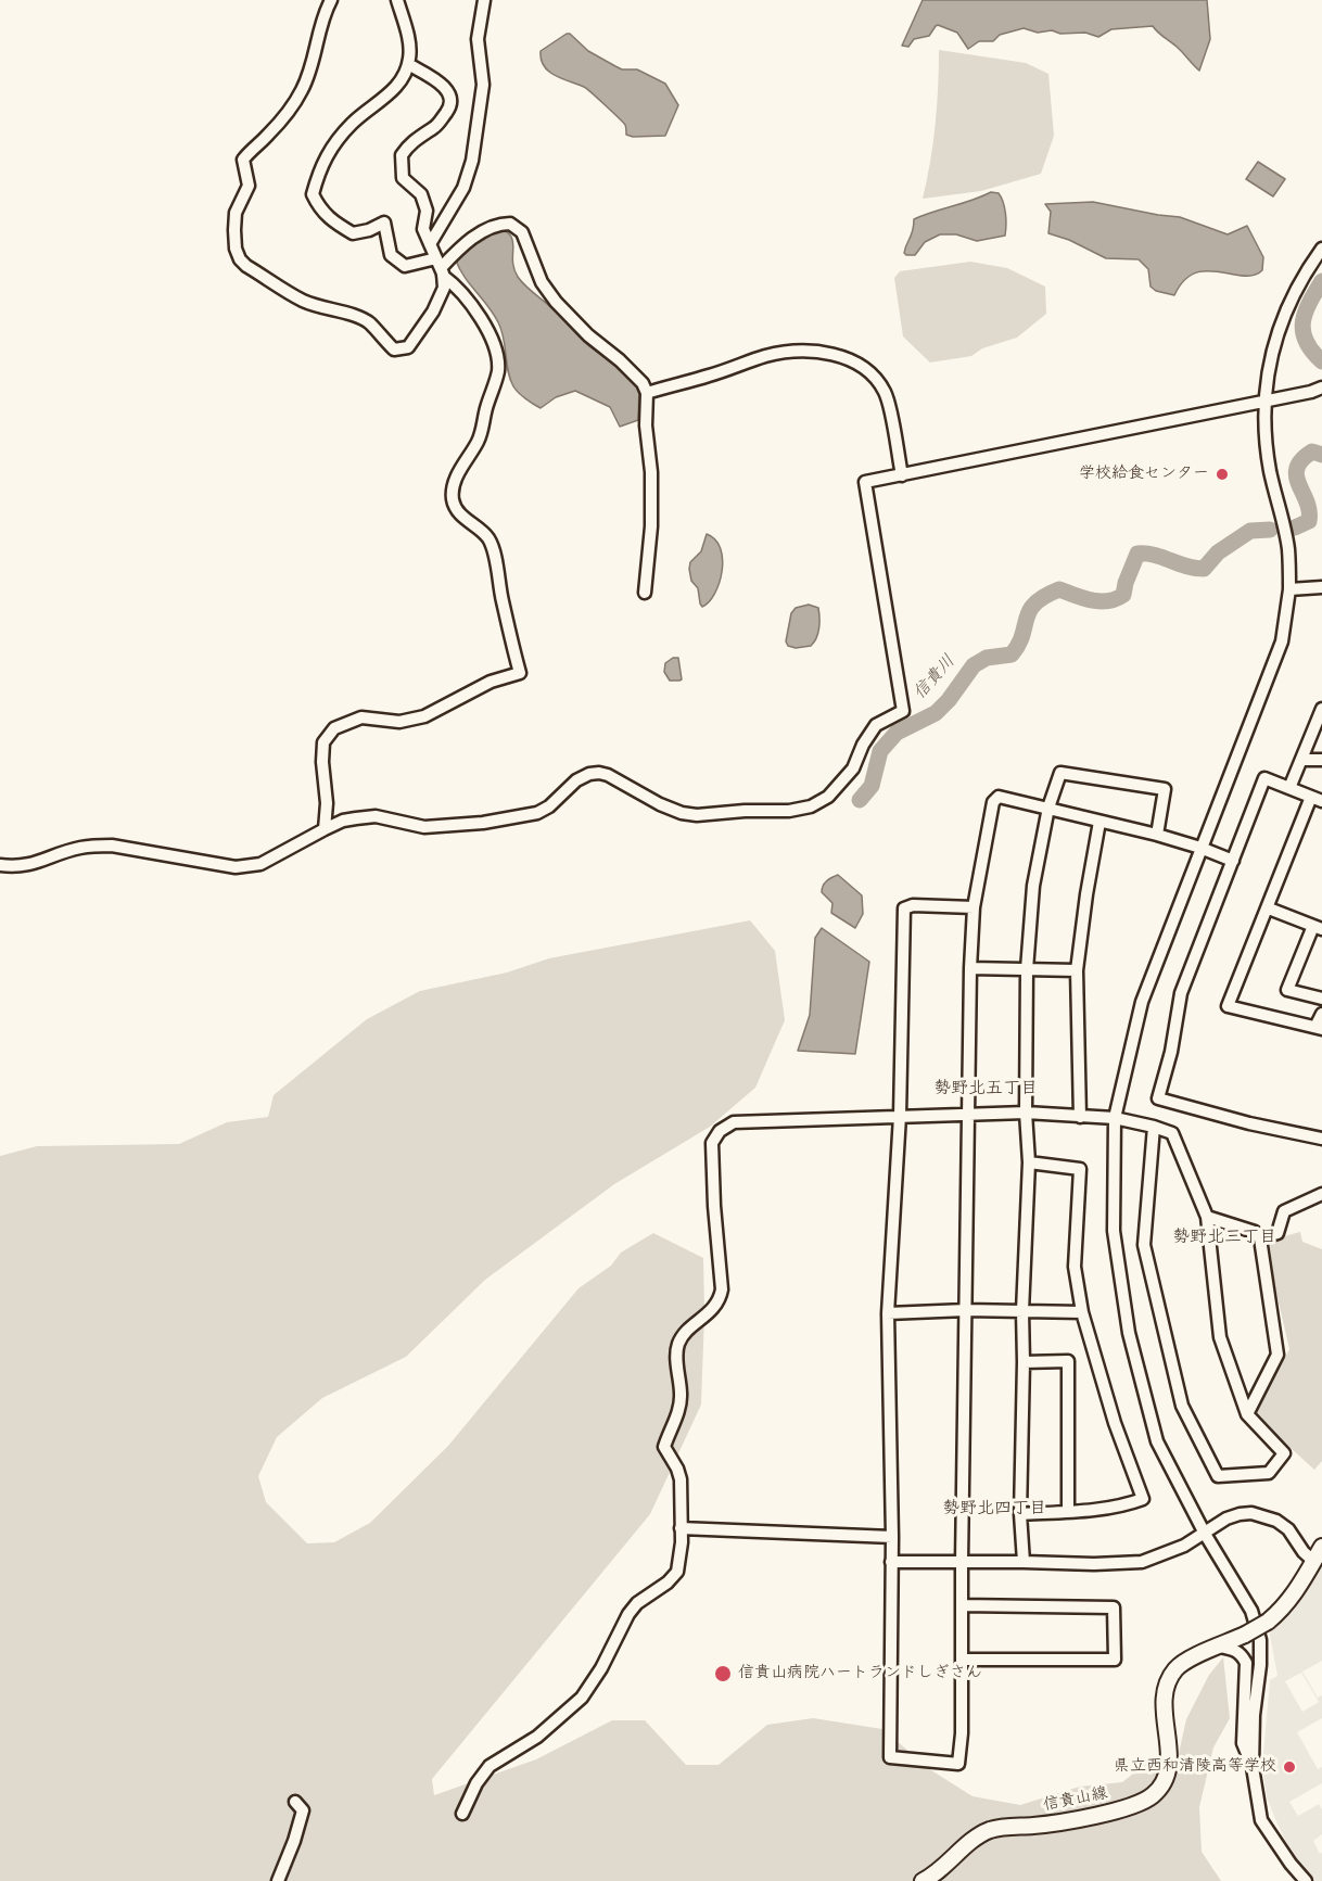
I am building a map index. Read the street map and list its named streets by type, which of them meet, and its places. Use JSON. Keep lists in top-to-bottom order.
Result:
{
  "streets": {
    "main road": ["信貴山線"]
  },
  "districts": ["勢野北五丁目", "勢野北三丁目", "勢野北四丁目"],
  "water": ["信貴川"],
  "places": ["学校給食センター", "信貴山病院ハートランドしぎさん", "県立西和清陵高等学校"]
}
